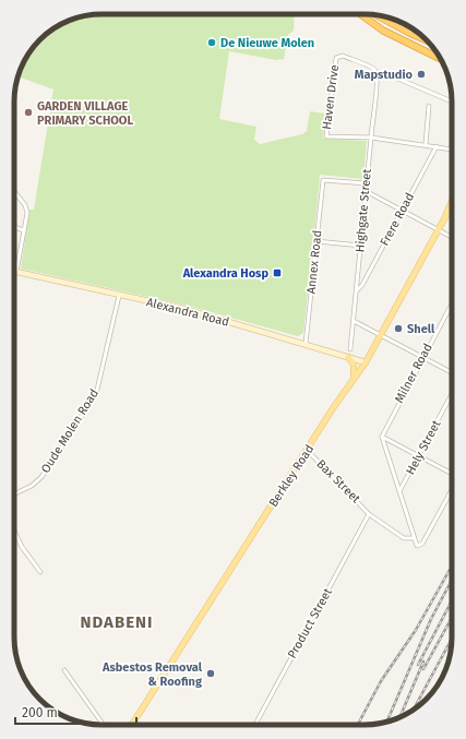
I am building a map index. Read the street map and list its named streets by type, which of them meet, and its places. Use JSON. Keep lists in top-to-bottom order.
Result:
{
  "streets": {
    "main road": ["Berkley Road"],
    "street": [
      "Haven Drive",
      "Highgate Street",
      "Frere Road",
      "Annex Road",
      "Alexandra Road",
      "Milner Road",
      "Oude Molen Road",
      "Hely Street",
      "Bax Street",
      "Product Street"
    ]
  },
  "crossings": [
    ["Haven Drive", "Highgate Street"],
    ["Highgate Street", "Frere Road"],
    ["Highgate Street", "Annex Road"],
    ["Annex Road", "Alexandra Road"],
    ["Alexandra Road", "Oude Molen Road"],
    ["Alexandra Road", "Berkley Road"],
    ["Berkley Road", "Bax Street"],
    ["Bax Street", "Product Street"]
  ],
  "districts": ["NDABENI"],
  "places": {
    "other": [
      "De Nieuwe Molen",
      "Mapstudio",
      "GARDEN VILLAGE PRIMARY SCHOOL",
      "Shell",
      "Asbestos Removal & Roofing"
    ],
    "transit": ["Alexandra Hosp"]
  },
  "scale_bar": "200 m"
}
